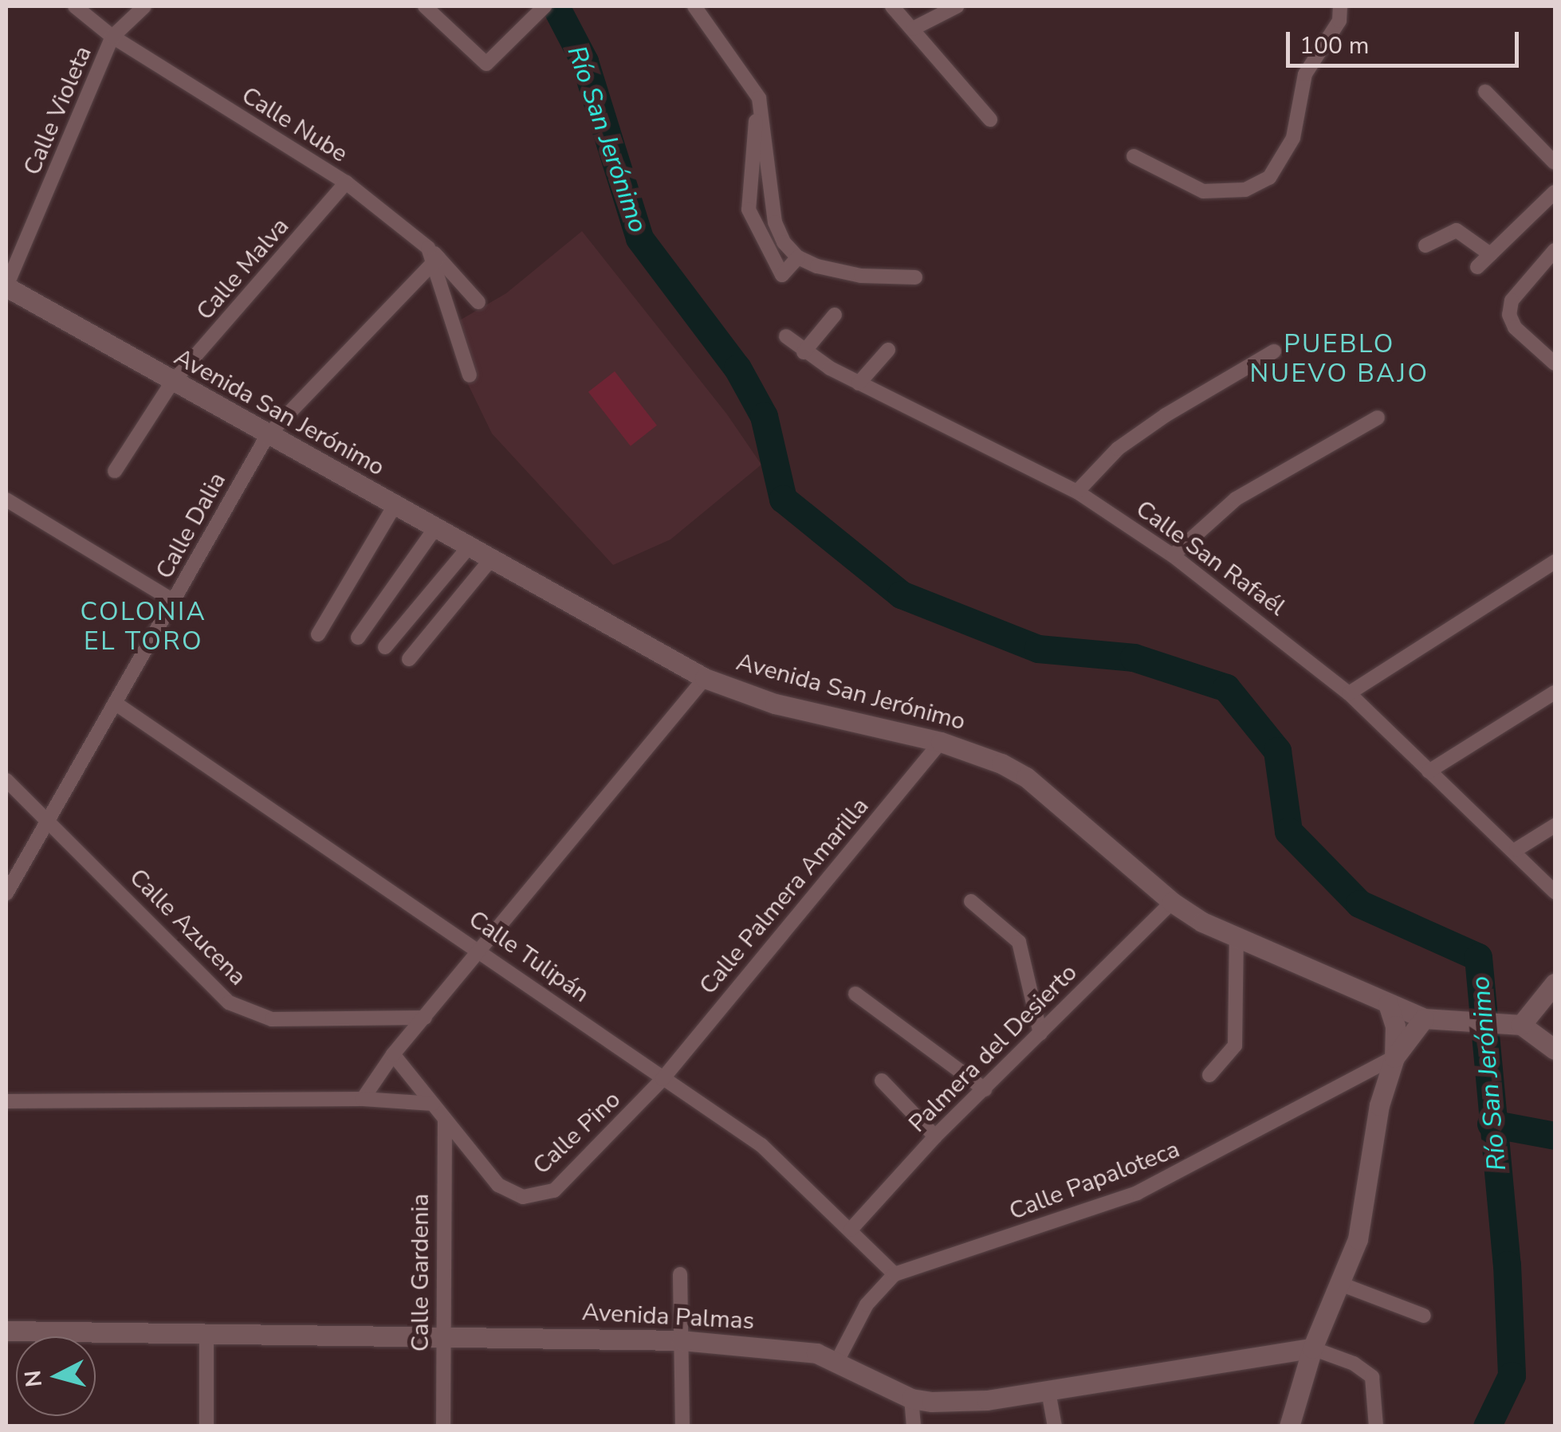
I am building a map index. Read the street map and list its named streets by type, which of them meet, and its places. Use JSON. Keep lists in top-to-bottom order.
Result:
{
  "streets": {
    "street": [
      "Calle Violeta",
      "Calle Nube",
      "Calle Malva",
      "Avenida San Jerónimo",
      "Calle Dalia",
      "Calle San Rafaél",
      "Calle Palmera Amarilla",
      "Calle Azucena",
      "Calle Tulipán",
      "Palmera del Desierto",
      "Calle Pino",
      "Calle Papaloteca",
      "Calle Gardenia",
      "Avenida Palmas"
    ]
  },
  "crossings": [
    ["Calle Violeta", "Calle Nube"],
    ["Calle Violeta", "Avenida San Jerónimo"],
    ["Calle Nube", "Calle Malva"],
    ["Calle Nube", "Calle Dalia"],
    ["Calle Malva", "Avenida San Jerónimo"],
    ["Avenida San Jerónimo", "Calle Dalia"],
    ["Avenida San Jerónimo", "Calle Palmera Amarilla"],
    ["Avenida San Jerónimo", "Palmera del Desierto"],
    ["Calle Dalia", "Calle Azucena"],
    ["Calle Dalia", "Calle Tulipán"],
    ["Calle Palmera Amarilla", "Calle Tulipán"],
    ["Calle Palmera Amarilla", "Calle Pino"],
    ["Calle Tulipán", "Palmera del Desierto"],
    ["Calle Tulipán", "Calle Pino"],
    ["Calle Tulipán", "Calle Papaloteca"],
    ["Calle Pino", "Calle Gardenia"],
    ["Calle Papaloteca", "Avenida Palmas"],
    ["Calle Gardenia", "Avenida Palmas"]
  ],
  "districts": ["PUEBLO NUEVO BAJO", "COLONIA EL TORO"],
  "water": ["Río San Jerónimo"],
  "scale_bar": "100 m",
  "north": "left"
}
